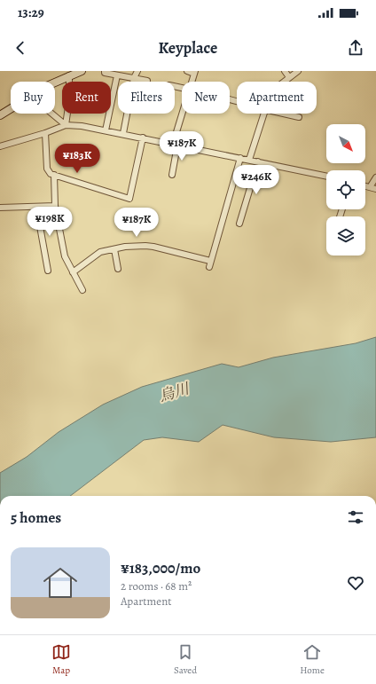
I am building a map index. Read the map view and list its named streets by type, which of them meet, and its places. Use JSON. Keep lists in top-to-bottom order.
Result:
{
  "water": ["烏川"],
  "north": "bottom right",
  "page": {
    "status": "13:29",
    "header": "Keyplace",
    "chip": [
      "Buy",
      "Rent",
      "Filters",
      "New",
      "Apartment"
    ],
    "price": [
      "¥187K",
      "¥183K",
      "¥246K",
      "¥198K",
      "¥187K"
    ],
    "heading": "5 homes",
    "list": [
      {
        "name": "¥183,000/mo",
        "note": "2 rooms · 68 m² · Apartment"
      }
    ],
    "tabs": ["Map", "Saved", "Home"]
  }
}
